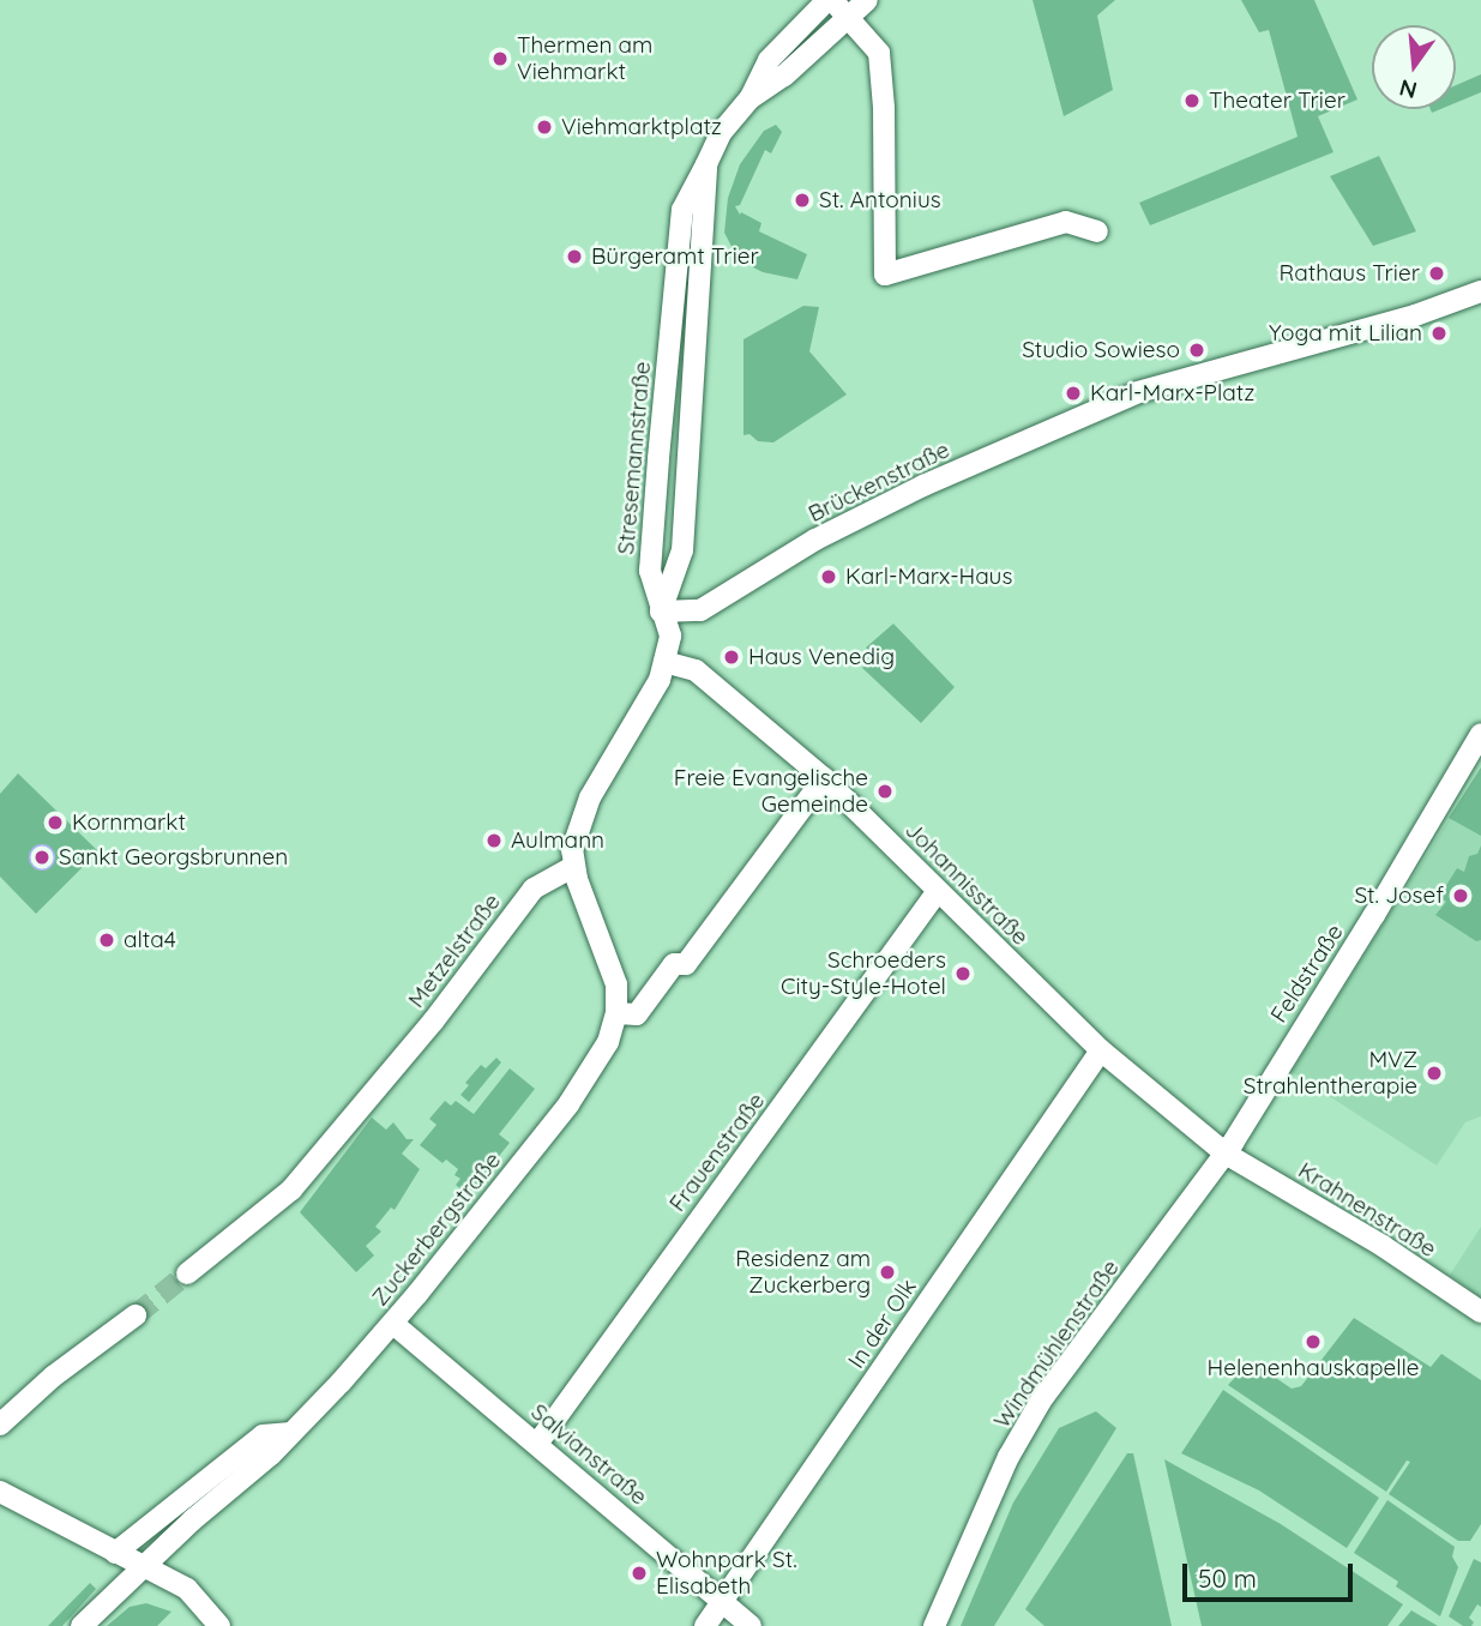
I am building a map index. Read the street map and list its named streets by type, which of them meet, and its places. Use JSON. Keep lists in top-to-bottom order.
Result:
{
  "streets": {
    "street": [
      "Stresemannstraße",
      "Brückenstraße",
      "Johannisstraße",
      "Metzelstraße",
      "Feldstraße",
      "Frauenstraße",
      "Krahnenstraße",
      "Zuckerbergstraße",
      "In der Olk",
      "Windmühlenstraße",
      "Salvianstraße"
    ]
  },
  "crossings": [
    ["Stresemannstraße", "Brückenstraße"],
    ["Johannisstraße", "Feldstraße"],
    ["Johannisstraße", "Frauenstraße"],
    ["Johannisstraße", "Krahnenstraße"],
    ["Johannisstraße", "In der Olk"],
    ["Johannisstraße", "Windmühlenstraße"],
    ["Feldstraße", "Krahnenstraße"],
    ["Feldstraße", "Windmühlenstraße"],
    ["Frauenstraße", "Salvianstraße"],
    ["Krahnenstraße", "Windmühlenstraße"],
    ["Zuckerbergstraße", "Salvianstraße"],
    ["In der Olk", "Salvianstraße"]
  ],
  "places": [
    "Thermen am Viehmarkt",
    "Theater Trier",
    "Viehmarktplatz",
    "St. Antonius",
    "Bürgeramt Trier",
    "Rathaus Trier",
    "Yoga mit Lilian",
    "Studio Sowieso",
    "Karl-Marx-Platz",
    "Karl-Marx-Haus",
    "Haus Venedig",
    "Freie Evangelische Gemeinde",
    "Kornmarkt",
    "Aulmann",
    "Sankt Georgsbrunnen",
    "St. Josef",
    "alta4",
    "Schroeders City-Style-Hotel",
    "MVZ Strahlentherapie",
    "Residenz am Zuckerberg",
    "Helenenhauskapelle",
    "Wohnpark St. Elisabeth"
  ],
  "scale_bar": "50 m",
  "north": "bottom"
}
